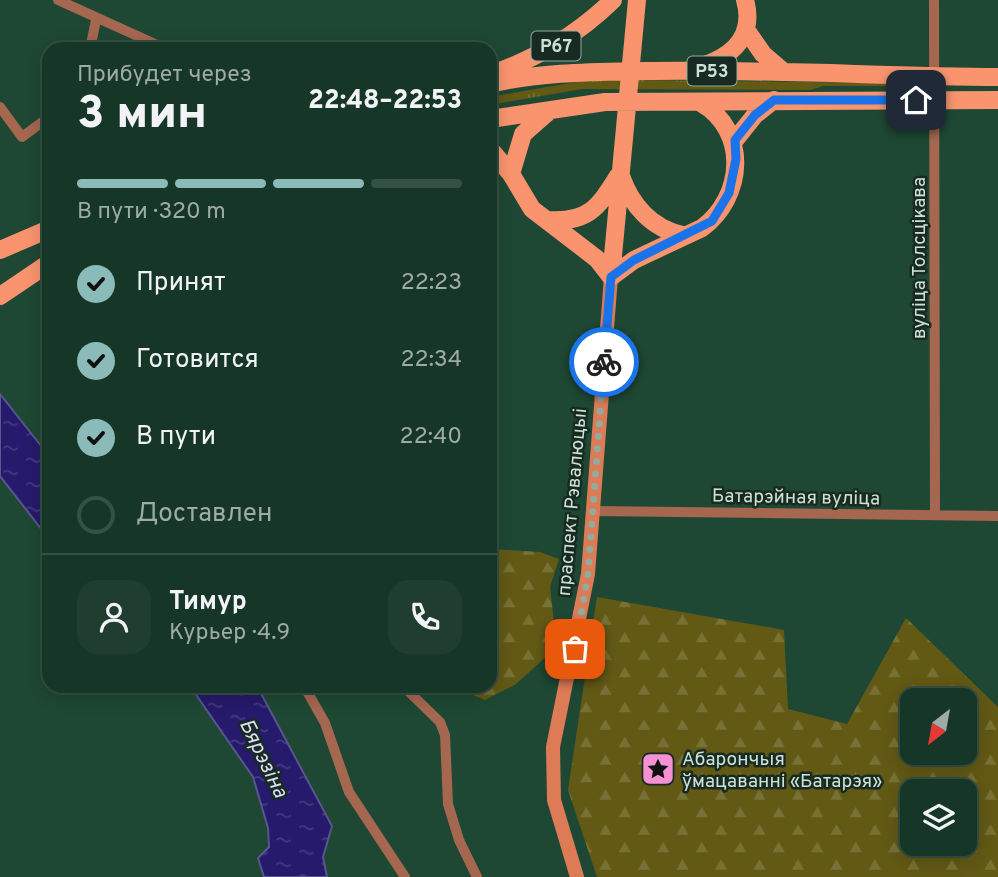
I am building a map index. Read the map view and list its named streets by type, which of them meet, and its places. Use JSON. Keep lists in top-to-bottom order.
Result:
{
  "streets": {
    "main road": ["Р67", "Р53", "праспект Рэвалюцыі"],
    "street": ["вуліца Толсцікава", "Батарэйная вуліца"]
  },
  "crossings": [
    ["Р53", "вуліца Толсцікава"],
    ["вуліца Толсцікава", "Батарэйная вуліца"],
    ["Батарэйная вуліца", "праспект Рэвалюцыі"]
  ],
  "water": ["Бярэзіна"],
  "places": {
    "place": ["Абарончыя ўмацаванні «Батарэя»"]
  },
  "north": "bottom left",
  "page": {
    "heading": ["3 мин", "Прибудет через", "22:48–22:53"],
    "panel": ["Тимур", "Курьер · 4.9"],
    "bar": "В пути · 320 m",
    "list": [
      ["Принят", "22:23"],
      ["Готовится", "22:34"],
      ["В пути", "22:40"],
      "Доставлен"
    ]
  }
}
